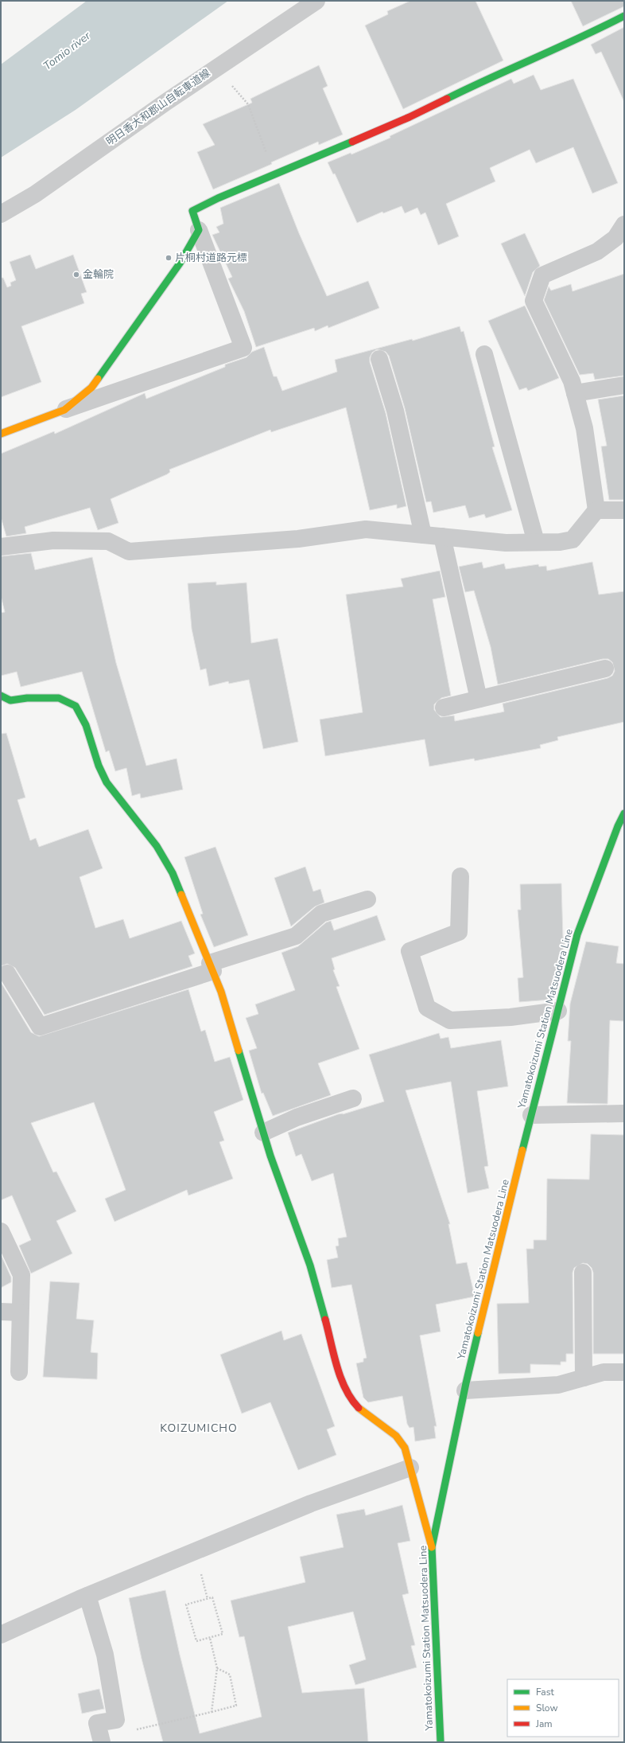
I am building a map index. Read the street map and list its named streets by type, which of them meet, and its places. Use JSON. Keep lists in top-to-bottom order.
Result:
{
  "streets": {
    "street": ["明日香大和郡山自転車道線", "Yamatokoizumi Station Matsuodera Line"]
  },
  "districts": ["KOIZUMICHO"],
  "water": ["Tomio river"],
  "places": ["片桐村道路元標", "金輪院"],
  "legend": ["Fast", "Slow", "Jam"]
}
